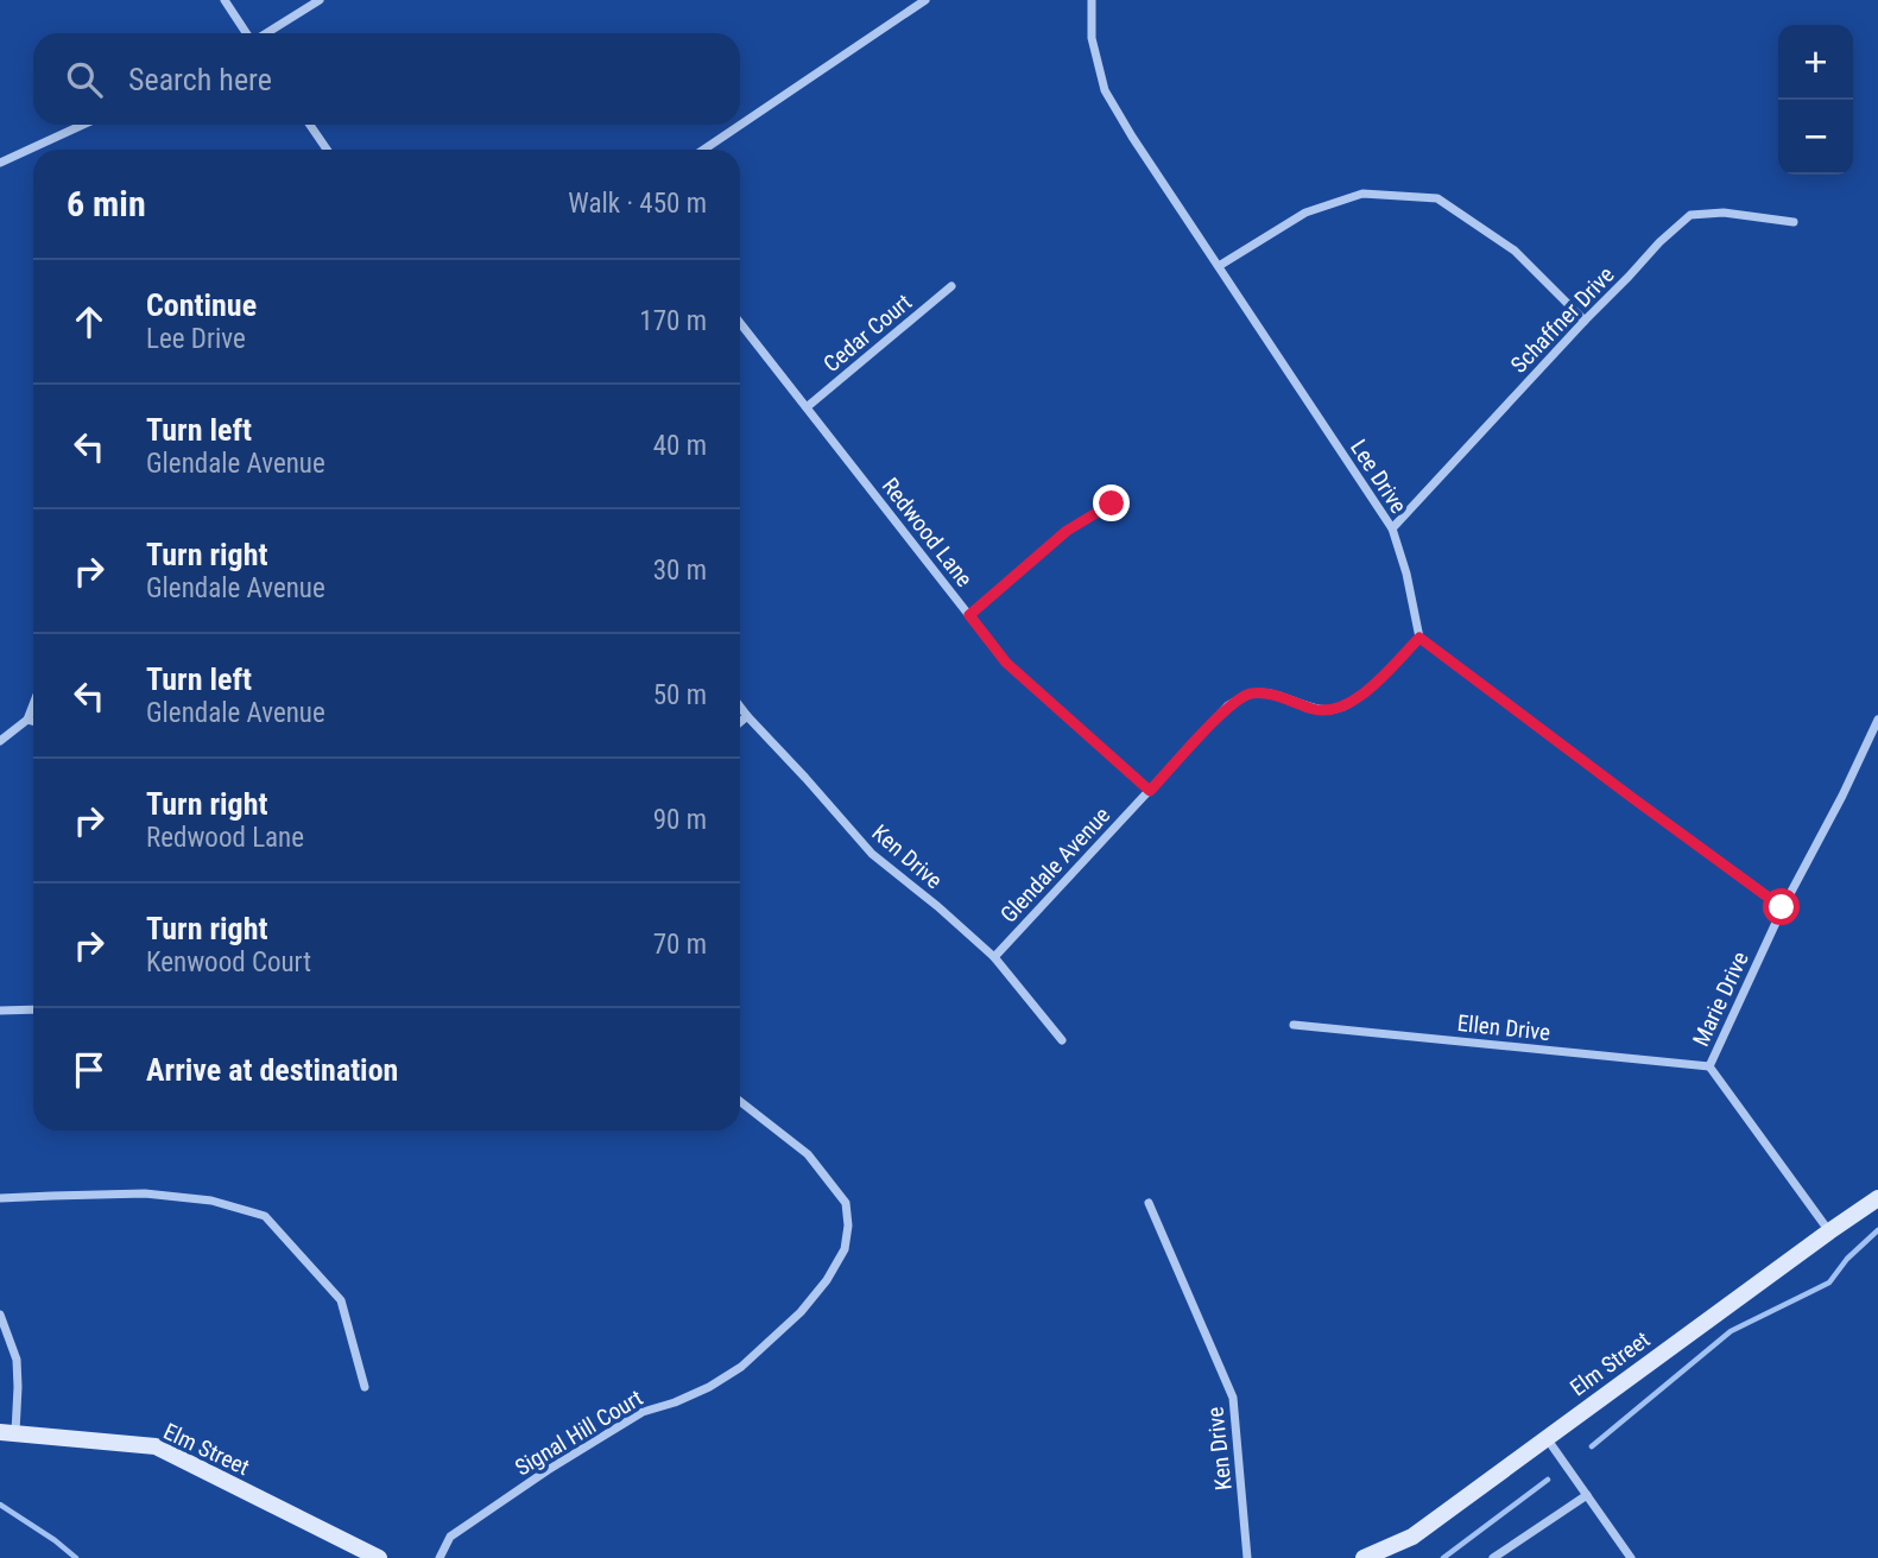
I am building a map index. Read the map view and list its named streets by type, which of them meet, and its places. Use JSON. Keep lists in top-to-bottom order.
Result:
{
  "streets": {
    "main road": ["Elm Street"],
    "street": [
      "Schaffner Drive",
      "Cedar Court",
      "Lee Drive",
      "Redwood Lane",
      "Ken Drive",
      "Glendale Avenue",
      "Marie Drive",
      "Ellen Drive",
      "Signal Hill Court"
    ]
  },
  "crossings": [
    ["Schaffner Drive", "Lee Drive"],
    ["Cedar Court", "Redwood Lane"],
    ["Lee Drive", "Glendale Avenue"],
    ["Redwood Lane", "Glendale Avenue"],
    ["Ken Drive", "Glendale Avenue"],
    ["Marie Drive", "Ellen Drive"],
    ["Marie Drive", "Elm Street"]
  ],
  "page": {
    "map_buttons": ["+", "−"],
    "search": "Search here",
    "heading": ["6 min", "Walk · 450 m"],
    "list": [
      ["Continue", "Lee Drive", "170 m"],
      ["Turn left", "Glendale Avenue", "40 m"],
      ["Turn right", "Glendale Avenue", "30 m"],
      ["Turn left", "Glendale Avenue", "50 m"],
      ["Turn right", "Redwood Lane", "90 m"],
      ["Turn right", "Kenwood Court", "70 m"],
      "Arrive at destination"
    ]
  }
}
